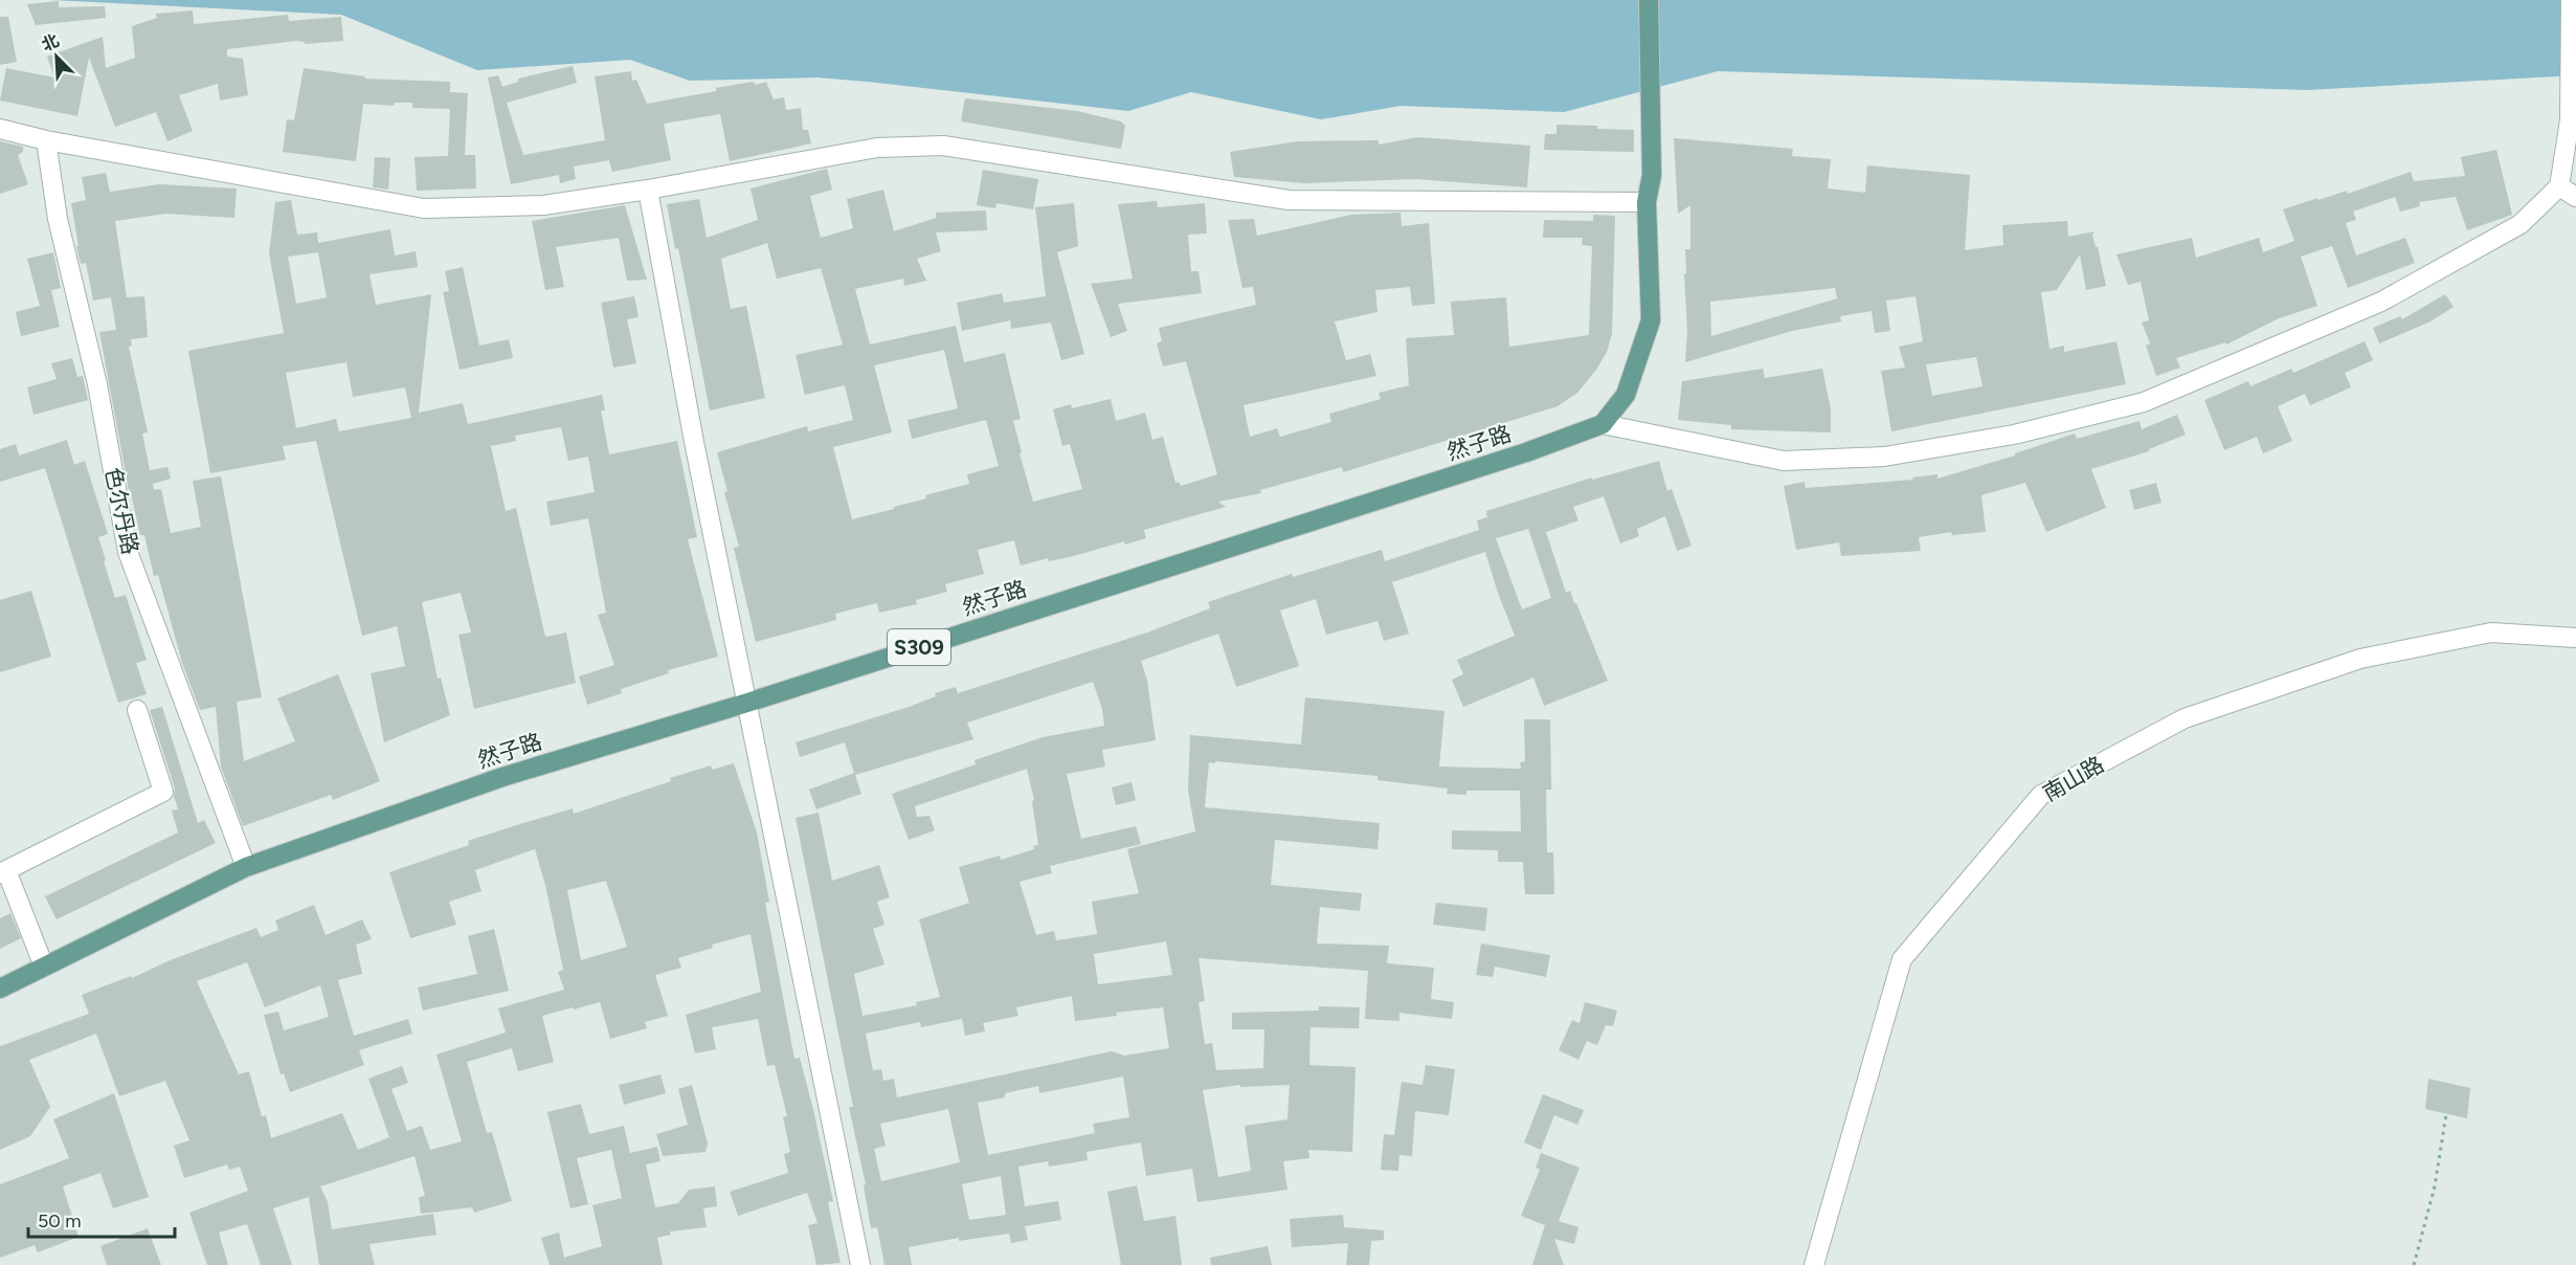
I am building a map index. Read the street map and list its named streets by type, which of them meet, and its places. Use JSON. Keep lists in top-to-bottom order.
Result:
{
  "streets": {
    "main road": ["然子路", "S309"],
    "street": ["色尔丹路", "南山路"]
  },
  "crossings": [
    ["然子路", "色尔丹路"]
  ],
  "scale_bar": "50 m",
  "north": "top left"
}
